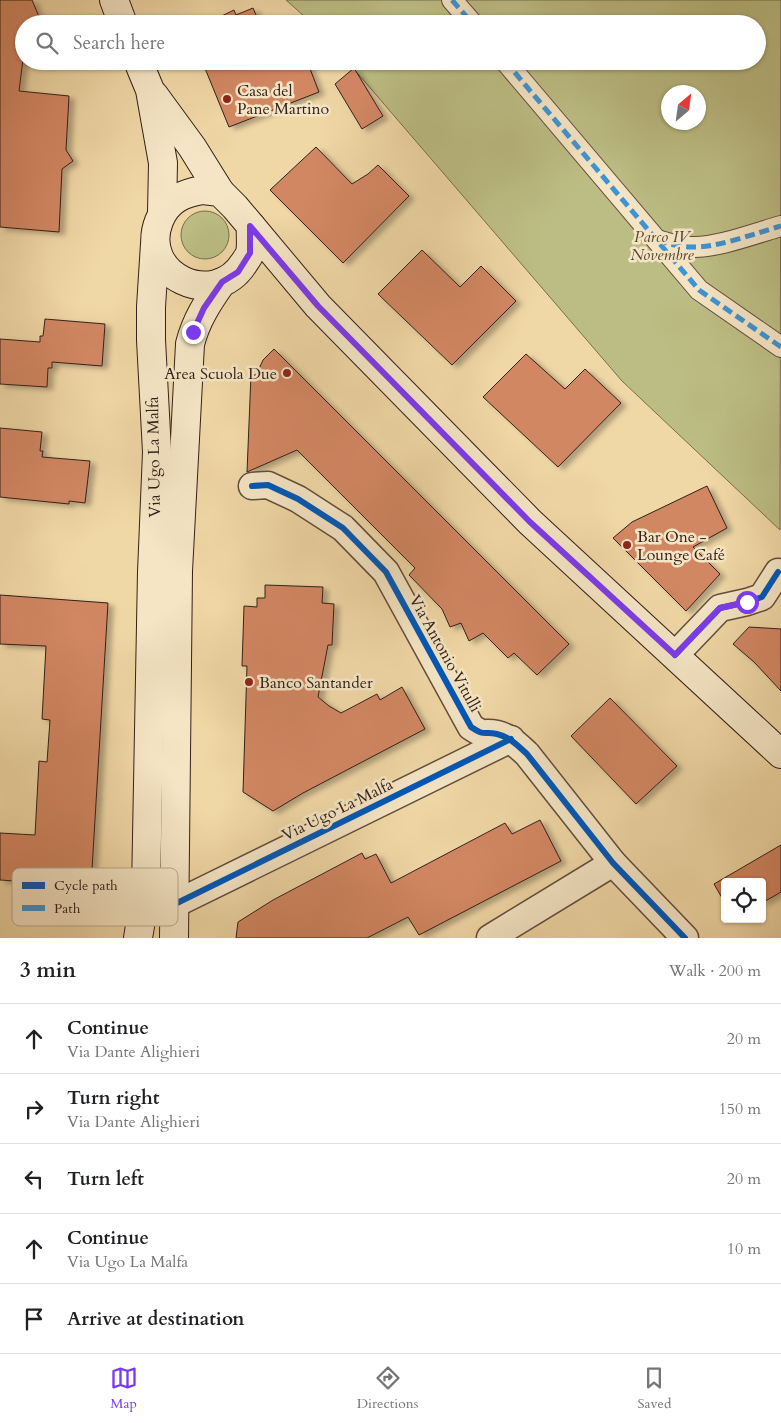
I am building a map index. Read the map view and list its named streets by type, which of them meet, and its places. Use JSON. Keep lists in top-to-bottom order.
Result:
{
  "streets": {
    "main road": ["Via Ugo La Malfa"],
    "street": ["Via Antonio Vitulli"]
  },
  "crossings": [
    ["Via Ugo La Malfa", "Via Antonio Vitulli"]
  ],
  "parks": ["Parco IV Novembre"],
  "places": [
    "Casa del Pane Martino",
    "Area Scuola Due",
    "Bar One - Lounge Café",
    "Banco Santander"
  ],
  "legend": ["Cycle path", "Path"],
  "north": "top right",
  "page": {
    "search": "Search here",
    "heading": ["3 min", "Walk · 200 m"],
    "list": [
      ["Continue", "Via Dante Alighieri", "20 m"],
      ["Turn right", "Via Dante Alighieri", "150 m"],
      ["Turn left", "20 m"],
      ["Continue", "Via Ugo La Malfa", "10 m"],
      "Arrive at destination"
    ],
    "nav": ["Map", "Directions", "Saved"]
  }
}
